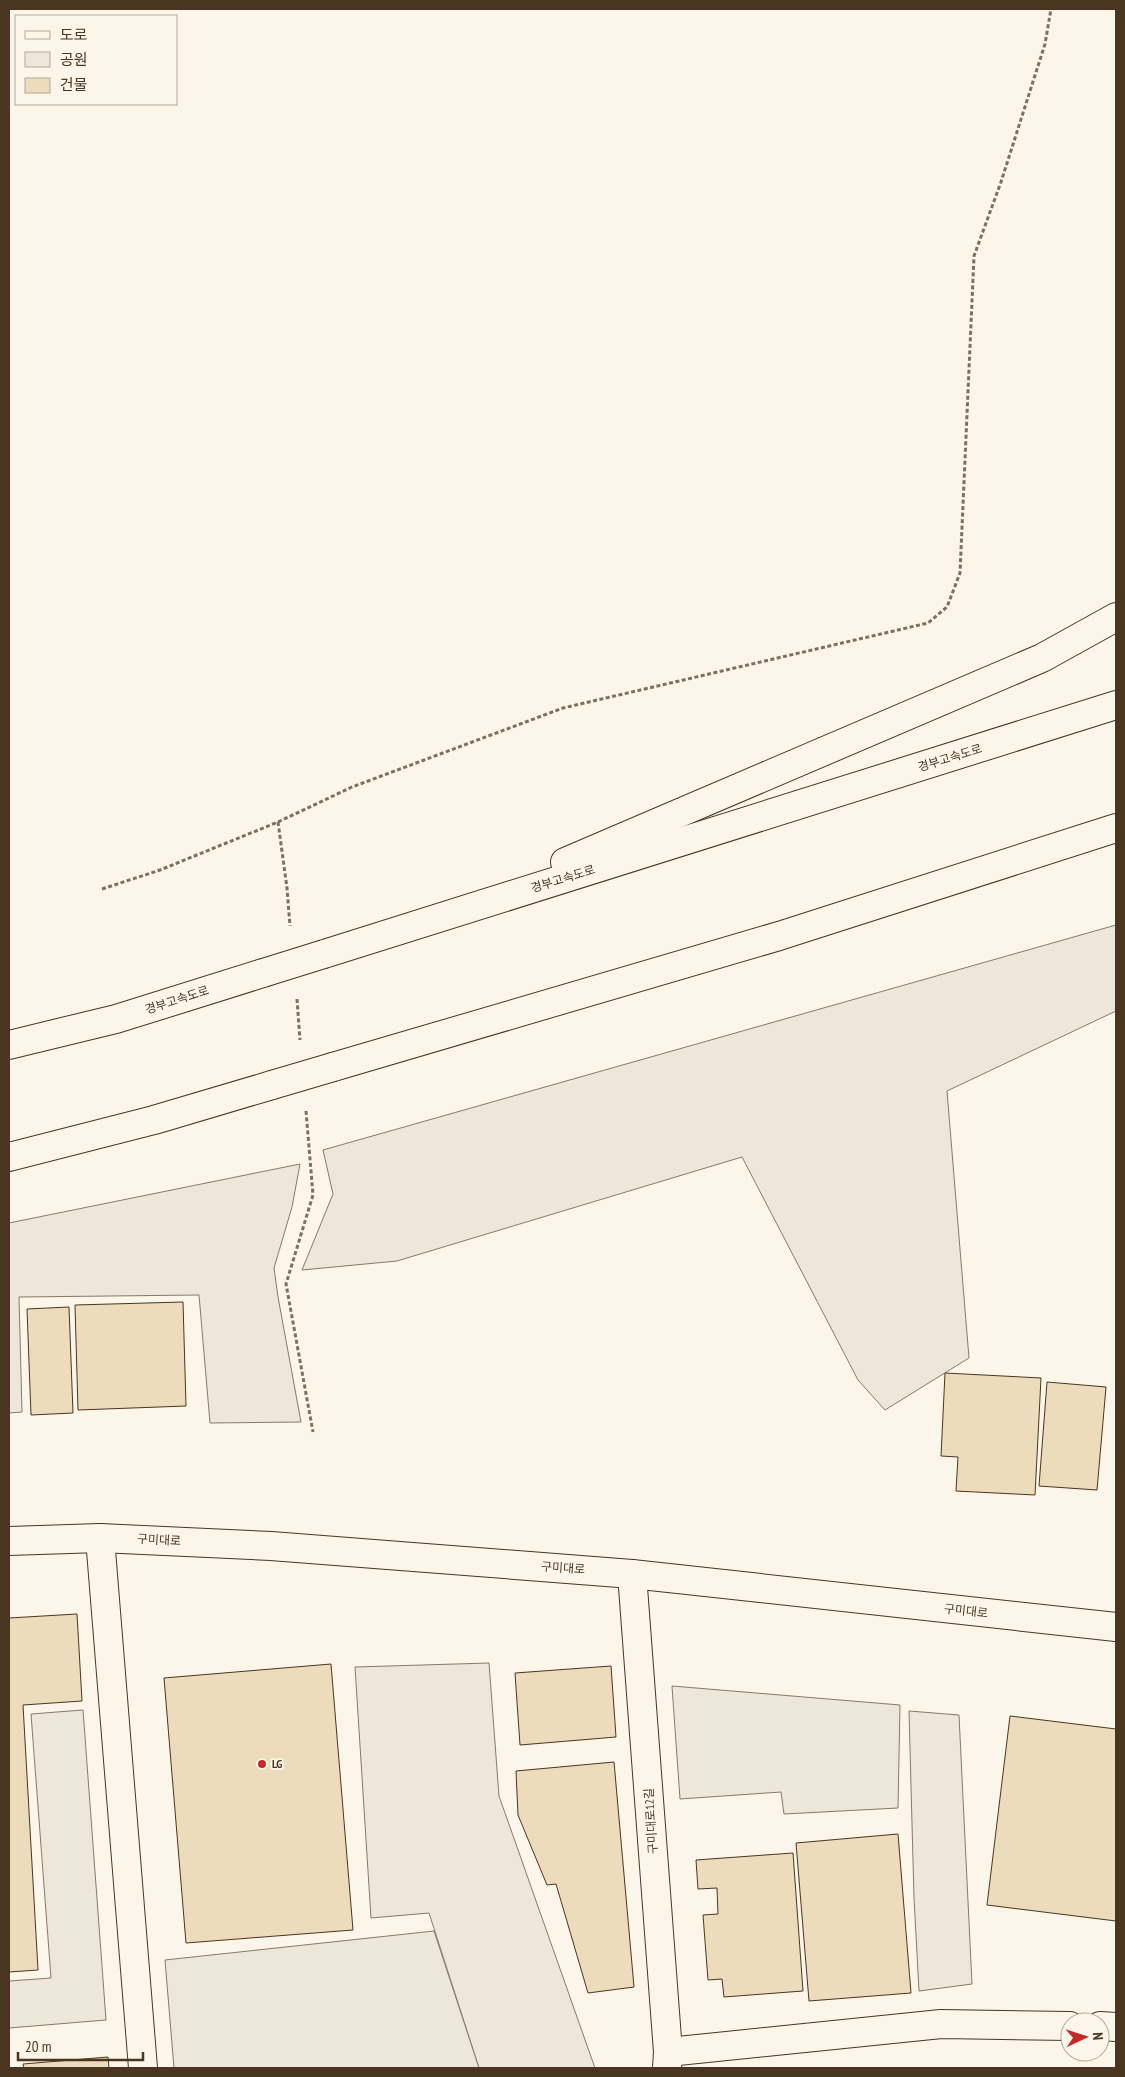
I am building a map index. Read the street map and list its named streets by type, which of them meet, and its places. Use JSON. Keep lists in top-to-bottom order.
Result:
{
  "streets": {
    "main road": ["경부고속도로", "구미대로", "구미대로12길"]
  },
  "crossings": [
    ["구미대로", "구미대로12길"]
  ],
  "places": ["LG"],
  "legend": ["도로", "공원", "건물"],
  "scale_bar": "20 m",
  "north": "right"
}
